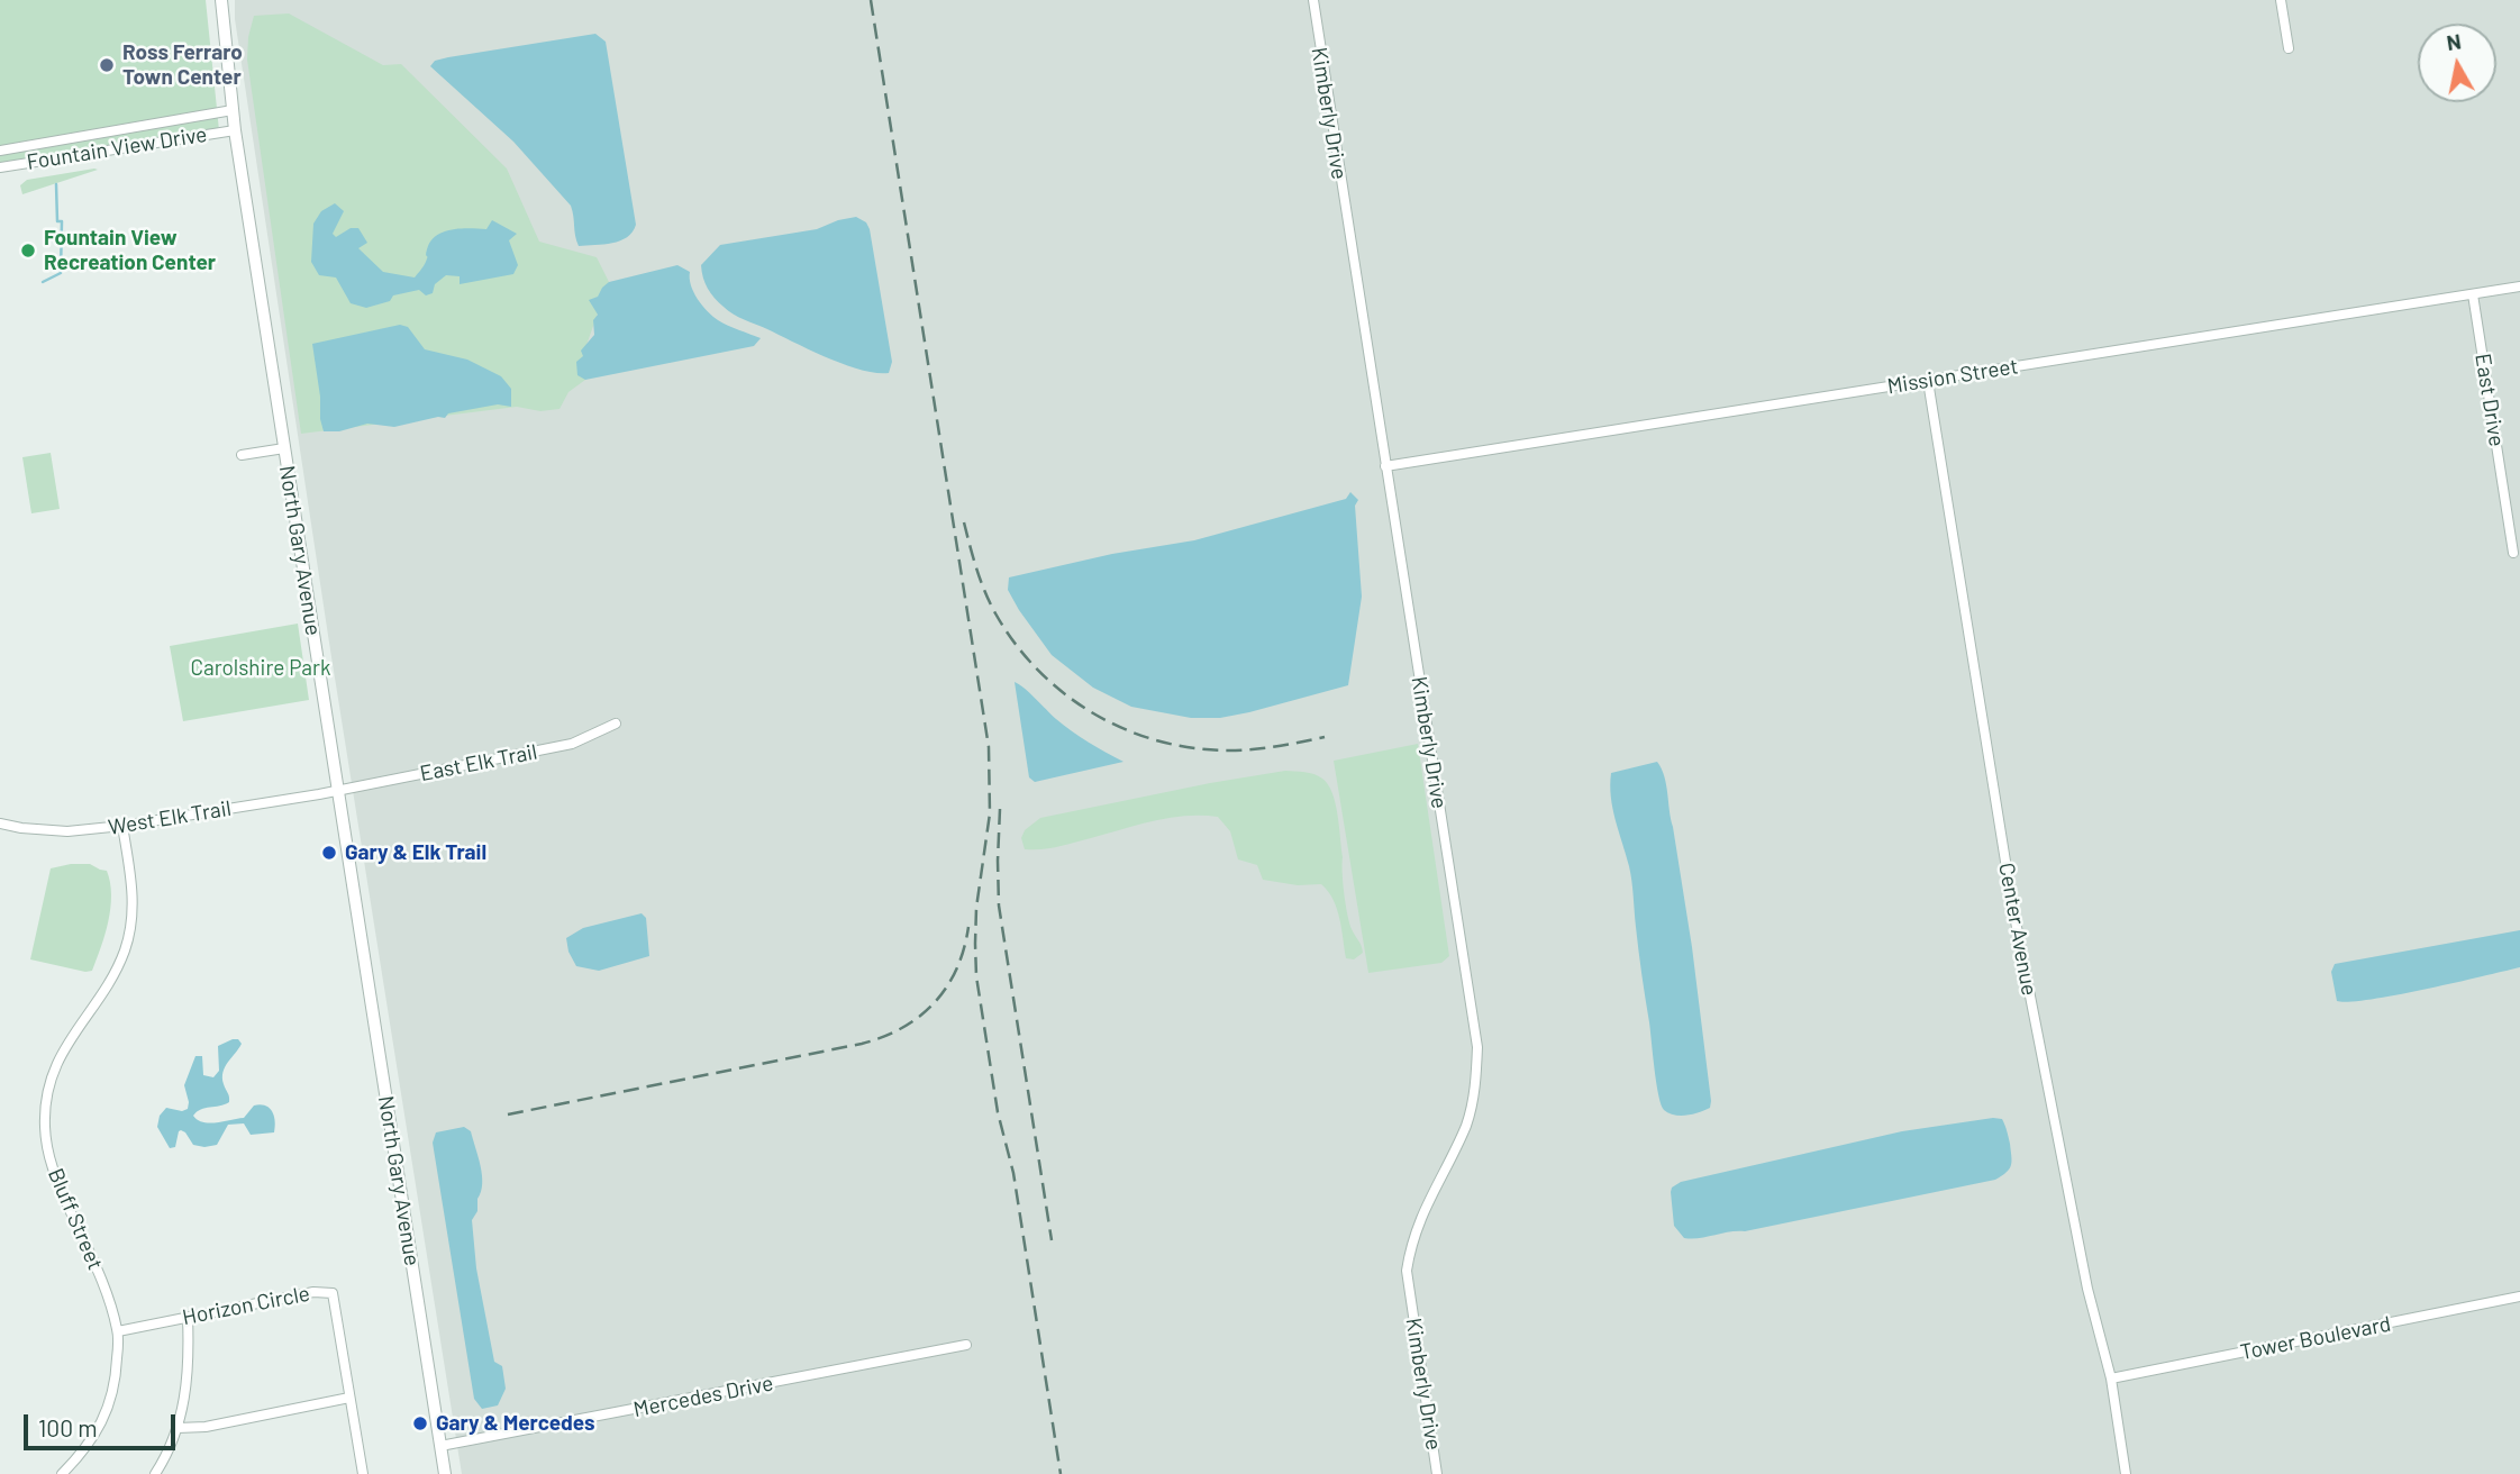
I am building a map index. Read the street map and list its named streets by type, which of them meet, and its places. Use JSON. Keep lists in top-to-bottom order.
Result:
{
  "streets": {
    "street": [
      "Kimberly Drive",
      "Fountain View Drive",
      "Mission Street",
      "East Drive",
      "North Gary Avenue",
      "East Elk Trail",
      "West Elk Trail",
      "Center Avenue",
      "Bluff Street",
      "Horizon Circle",
      "Tower Boulevard",
      "Mercedes Drive"
    ]
  },
  "crossings": [
    ["Kimberly Drive", "Mission Street"],
    ["Fountain View Drive", "North Gary Avenue"],
    ["Mission Street", "East Drive"],
    ["Mission Street", "Center Avenue"],
    ["North Gary Avenue", "East Elk Trail"],
    ["North Gary Avenue", "West Elk Trail"],
    ["North Gary Avenue", "Mercedes Drive"],
    ["East Elk Trail", "West Elk Trail"],
    ["West Elk Trail", "Bluff Street"],
    ["Center Avenue", "Tower Boulevard"],
    ["Bluff Street", "Horizon Circle"]
  ],
  "parks": ["Carolshire Park"],
  "places": [
    "Ross Ferraro Town Center",
    "Fountain View Recreation Center",
    "Gary & Elk Trail",
    "Gary & Mercedes"
  ],
  "scale_bar": "100 m",
  "north": "top"
}
